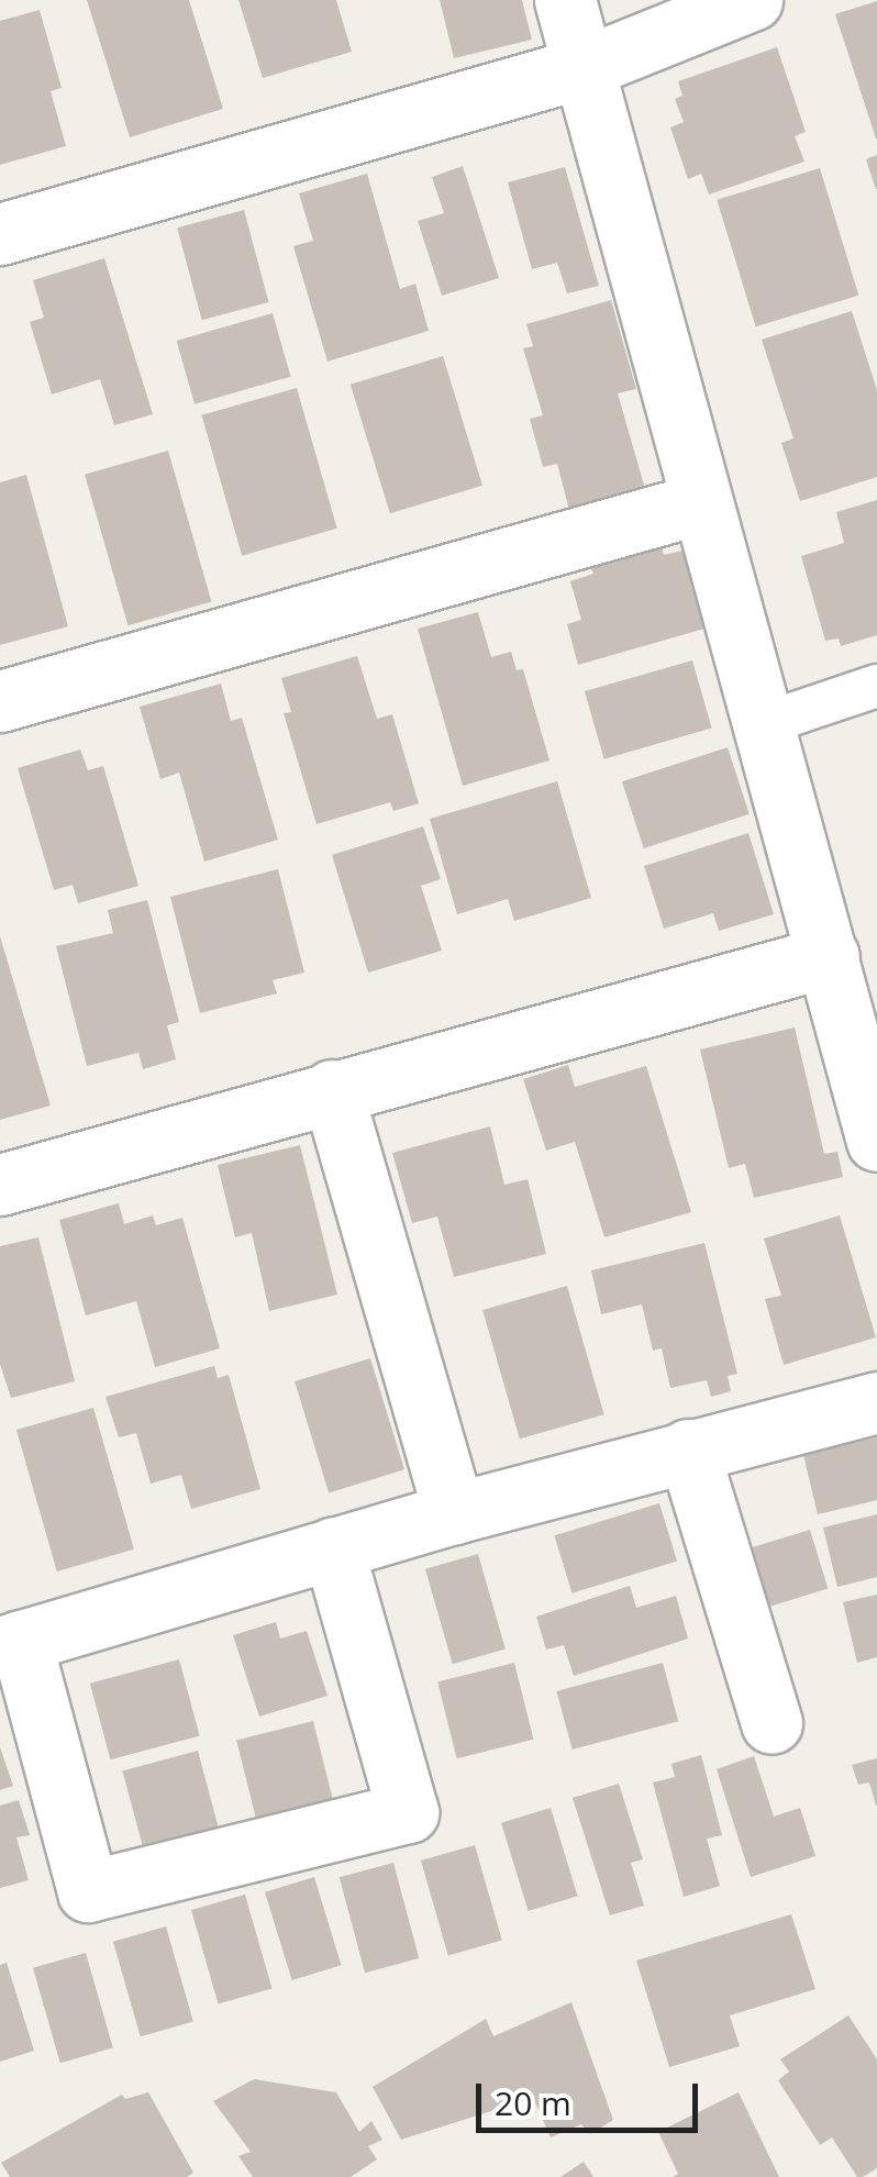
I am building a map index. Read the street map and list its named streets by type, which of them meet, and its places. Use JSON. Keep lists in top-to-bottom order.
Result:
{
  "scale_bar": "20 m"
}
